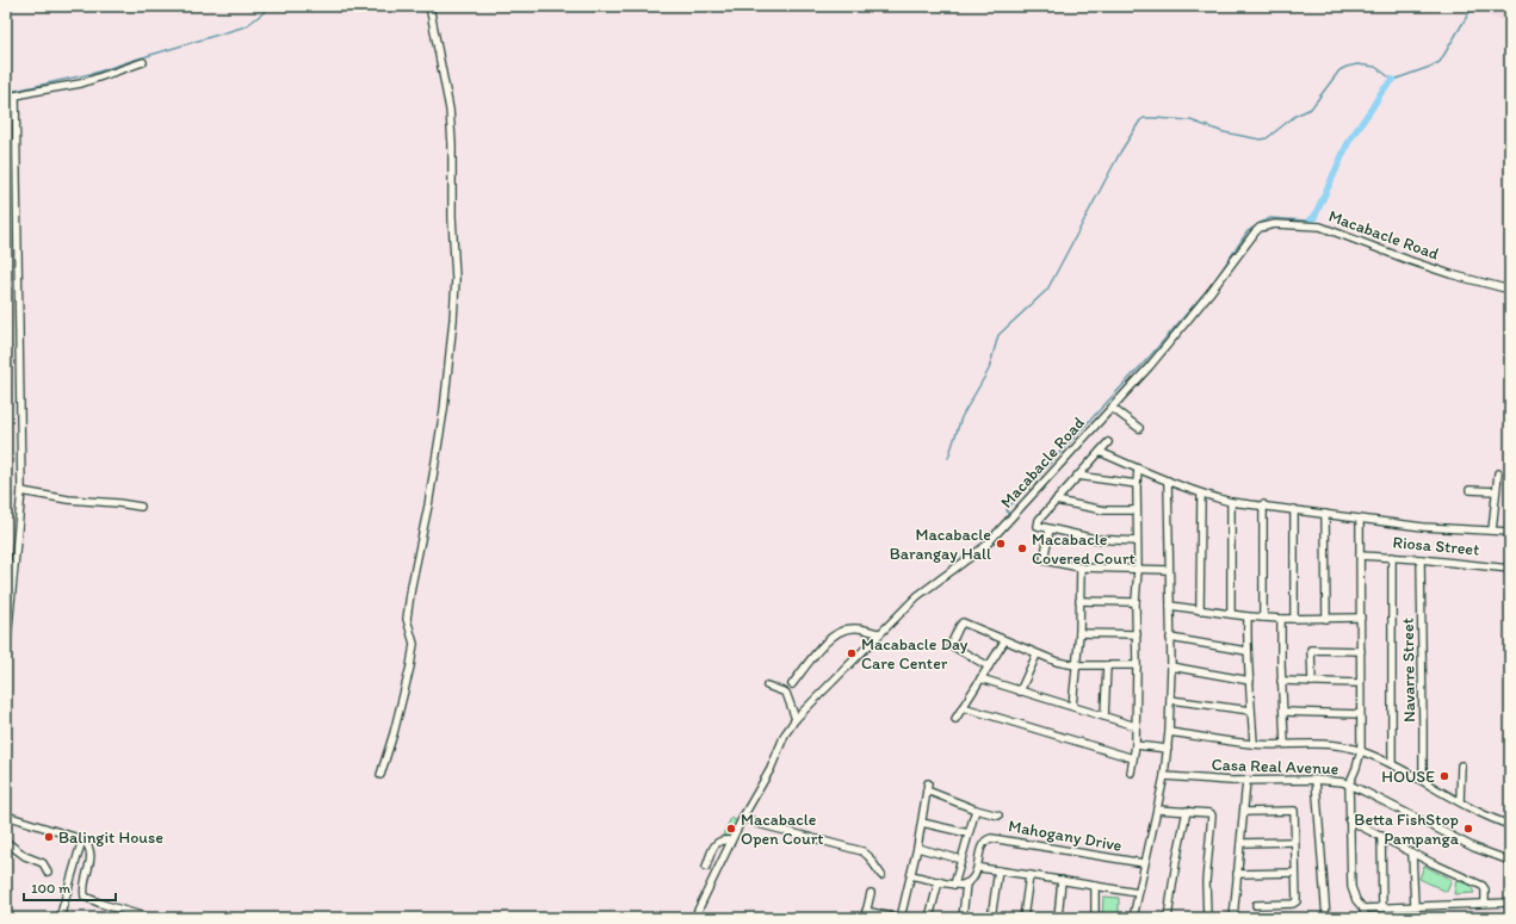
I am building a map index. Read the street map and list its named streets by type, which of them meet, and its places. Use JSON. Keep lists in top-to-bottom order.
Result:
{
  "streets": {
    "street": [
      "Macabacle Road",
      "Riosa Street",
      "Navarre Street",
      "Casa Real Avenue",
      "Mahogany Drive"
    ]
  },
  "crossings": [
    ["Riosa Street", "Navarre Street"]
  ],
  "places": [
    "Macabacle Barangay Hall",
    "Macabacle Covered Court",
    "Macabacle Day Care Center",
    "HOUSE",
    "Macabacle Open Court",
    "Betta FishStop Pampanga",
    "Balingit House"
  ],
  "scale_bar": "100 m"
}
